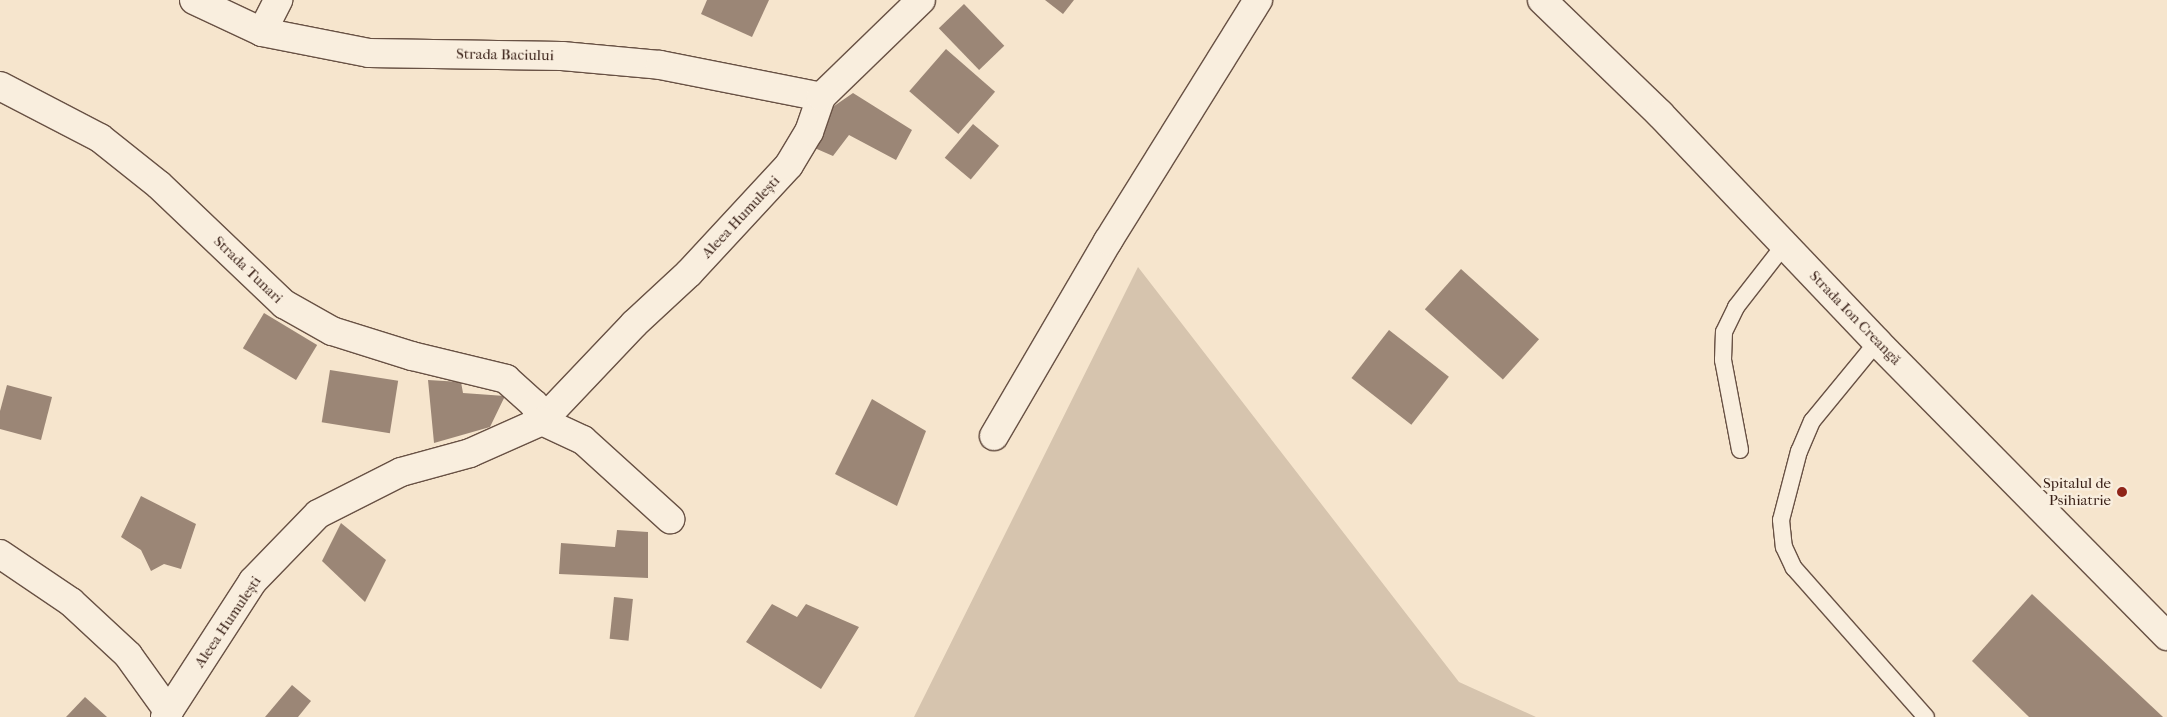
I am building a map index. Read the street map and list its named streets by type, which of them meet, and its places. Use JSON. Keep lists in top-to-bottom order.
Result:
{
  "streets": {
    "street": [
      "Strada Baciului",
      "Aleea Humulești",
      "Strada Tunari",
      "Strada Ion Creangă"
    ]
  },
  "crossings": [
    ["Strada Baciului", "Aleea Humulești"],
    ["Aleea Humulești", "Strada Tunari"]
  ],
  "places": ["Spitalul de Psihiatrie"]
}
